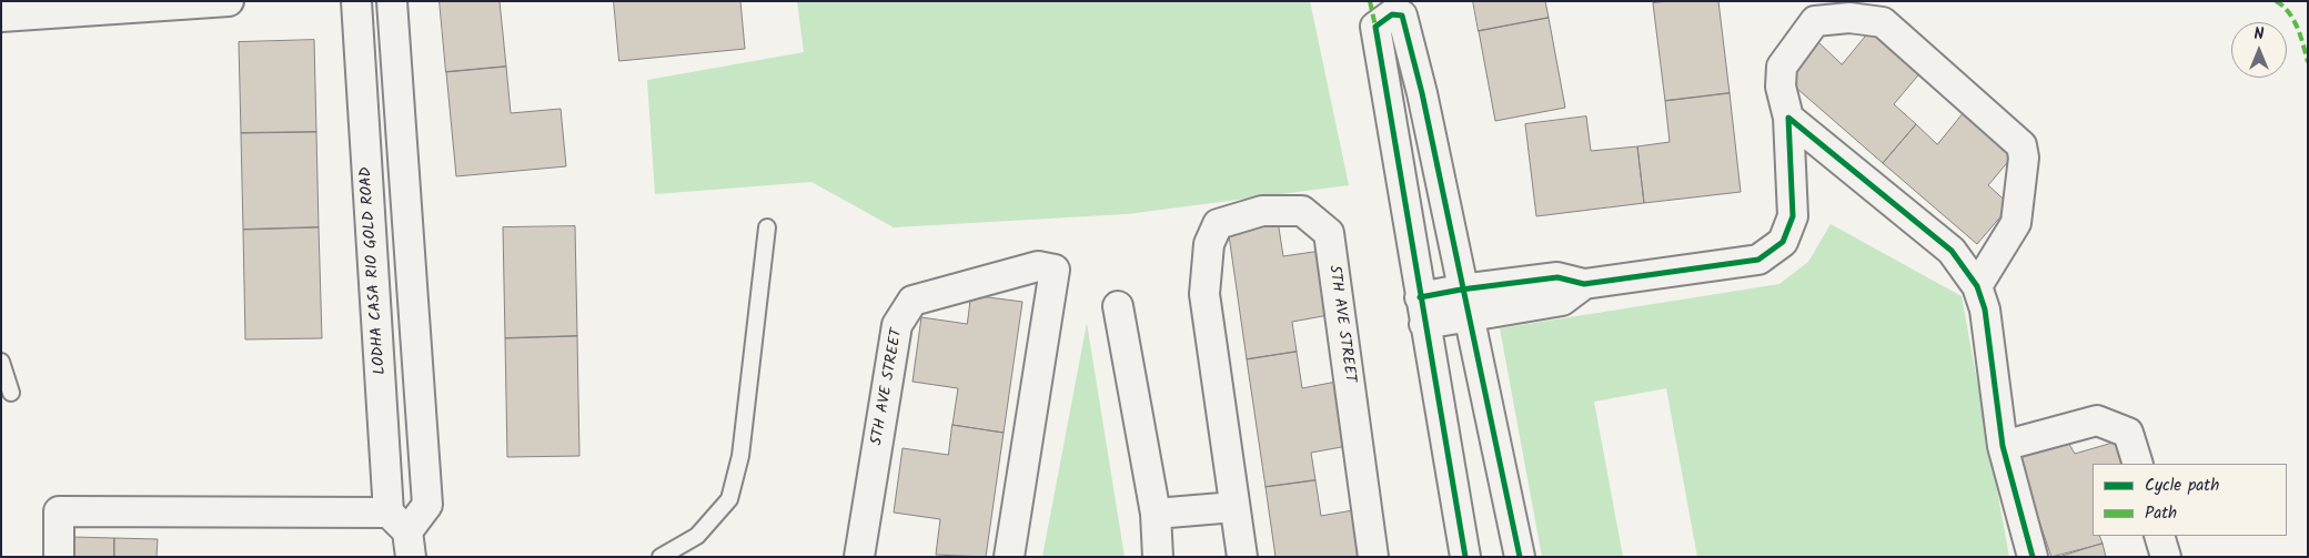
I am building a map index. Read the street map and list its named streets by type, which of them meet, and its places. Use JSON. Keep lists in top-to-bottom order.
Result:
{
  "streets": {
    "street": ["LODHA CASA RIO GOLD ROAD", "5TH AVE STREET"]
  },
  "legend": ["Cycle path", "Path"],
  "north": "top"
}
